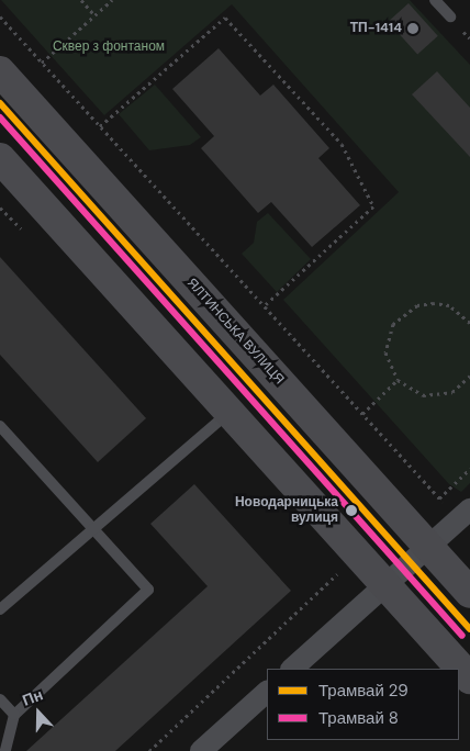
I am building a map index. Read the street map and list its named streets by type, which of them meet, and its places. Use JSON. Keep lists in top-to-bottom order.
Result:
{
  "streets": {
    "street": ["ЯЛТИНСЬКА ВУЛИЦЯ"]
  },
  "parks": ["Сквер з фонтаном"],
  "places": ["ТП-1414", "Новодарницька вулиця"],
  "lines": ["tram line 29", "tram line 8"],
  "legend": ["Трамвай 29", "Трамвай 8"],
  "north": "top"
}
